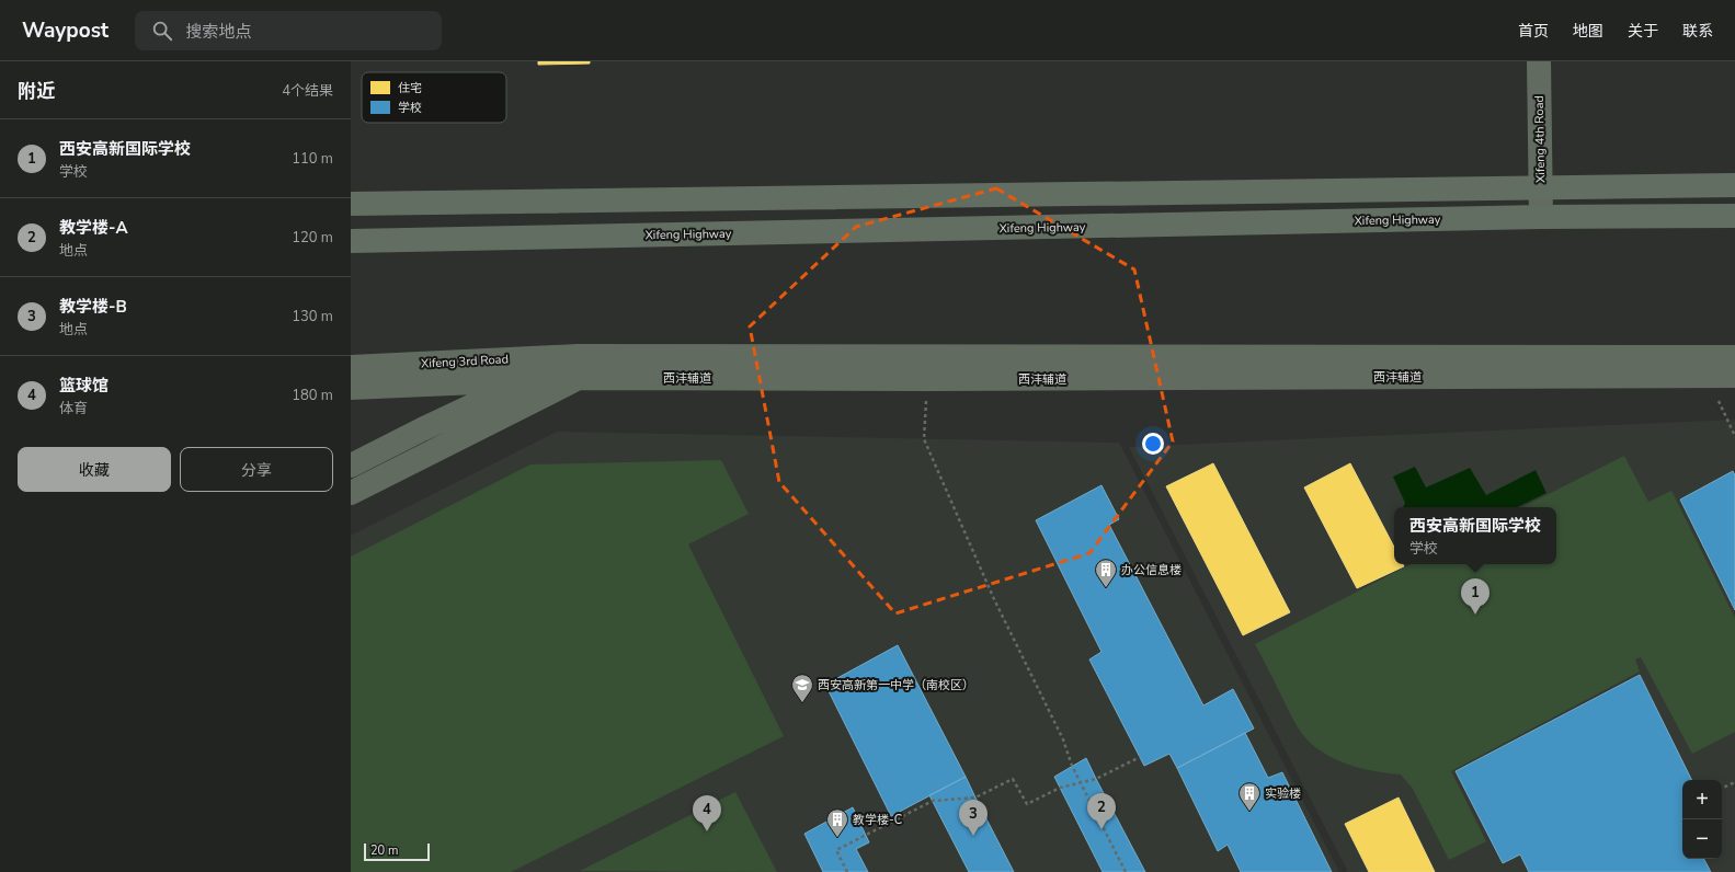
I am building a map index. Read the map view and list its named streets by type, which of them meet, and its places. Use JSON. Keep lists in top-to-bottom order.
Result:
{
  "streets": {
    "highway": ["Xifeng Highway"],
    "street": ["Xifeng 4th Road", "Xifeng 3rd Road", "西沣辅道"]
  },
  "crossings": [
    ["Xifeng 4th Road", "Xifeng Highway"],
    ["Xifeng 3rd Road", "西沣辅道"]
  ],
  "places": {
    "building": ["办公信息楼", "实验楼", "教学楼-C"],
    "school or university": ["西安高新第一中学（南校区）"]
  },
  "legend": ["住宅", "学校"],
  "scale_bar": "20 m",
  "page": {
    "header": "Waypost",
    "search": "搜索地点",
    "nav": [
      "首页",
      "地图",
      "关于",
      "联系"
    ],
    "heading": ["附近", "4个结果"],
    "list": [
      {
        "mark": "1",
        "name": "西安高新国际学校",
        "note": "学校",
        "value": "110 m"
      },
      {
        "mark": "2",
        "name": "教学楼-A",
        "note": "地点",
        "value": "120 m"
      },
      {
        "mark": "3",
        "name": "教学楼-B",
        "note": "地点",
        "value": "130 m"
      },
      {
        "mark": "4",
        "name": "篮球馆",
        "note": "体育",
        "value": "180 m"
      }
    ],
    "buttons": ["收藏", "分享"],
    "popup": ["西安高新国际学校", "学校"],
    "pins": [
      "1",
      "2",
      "4",
      "3"
    ],
    "map_buttons": ["+", "−"],
    "scale": "20 m"
  }
}
